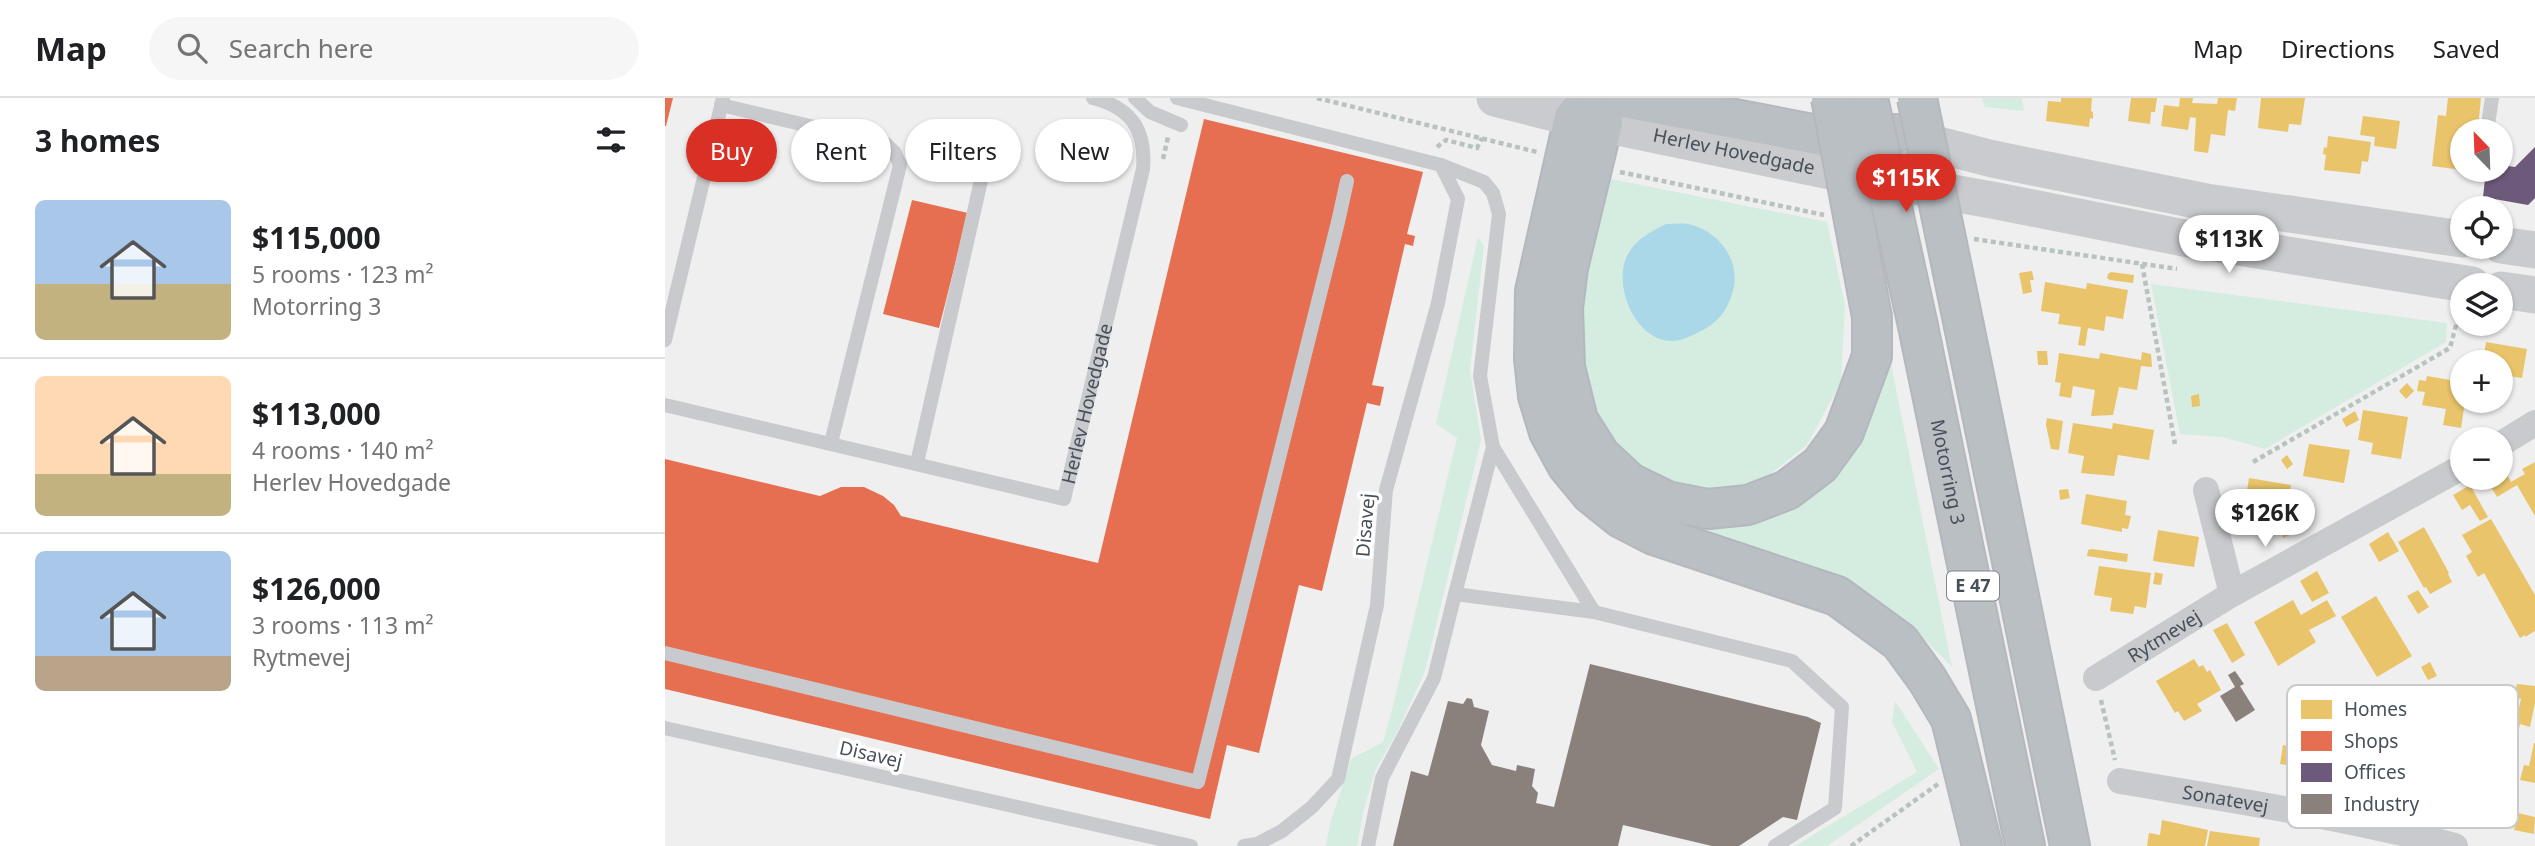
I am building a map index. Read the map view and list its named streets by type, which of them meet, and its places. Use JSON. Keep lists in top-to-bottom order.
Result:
{
  "streets": {
    "highway": ["Motorring 3", "E 47"],
    "main road": ["Herlev Hovedgade"],
    "street": ["Rytmevej", "Sonatevej"],
    "lane": ["Disavej"]
  },
  "legend": [
    "Homes",
    "Shops",
    "Offices",
    "Industry"
  ],
  "north": "top left",
  "page": {
    "header": "Map",
    "search": "Search here",
    "nav": ["Map", "Directions", "Saved"],
    "heading": "3 homes",
    "map_buttons": ["+", "−"],
    "chip": [
      "Buy",
      "Rent",
      "Filters",
      "New"
    ],
    "price": ["$115K", "$113K", "$126K"],
    "list": [
      {
        "name": "$115,000",
        "note": "5 rooms · 123 m² · Motorring 3"
      },
      {
        "name": "$113,000",
        "note": "4 rooms · 140 m² · Herlev Hovedgade"
      },
      {
        "name": "$126,000",
        "note": "3 rooms · 113 m² · Rytmevej"
      }
    ]
  }
}
